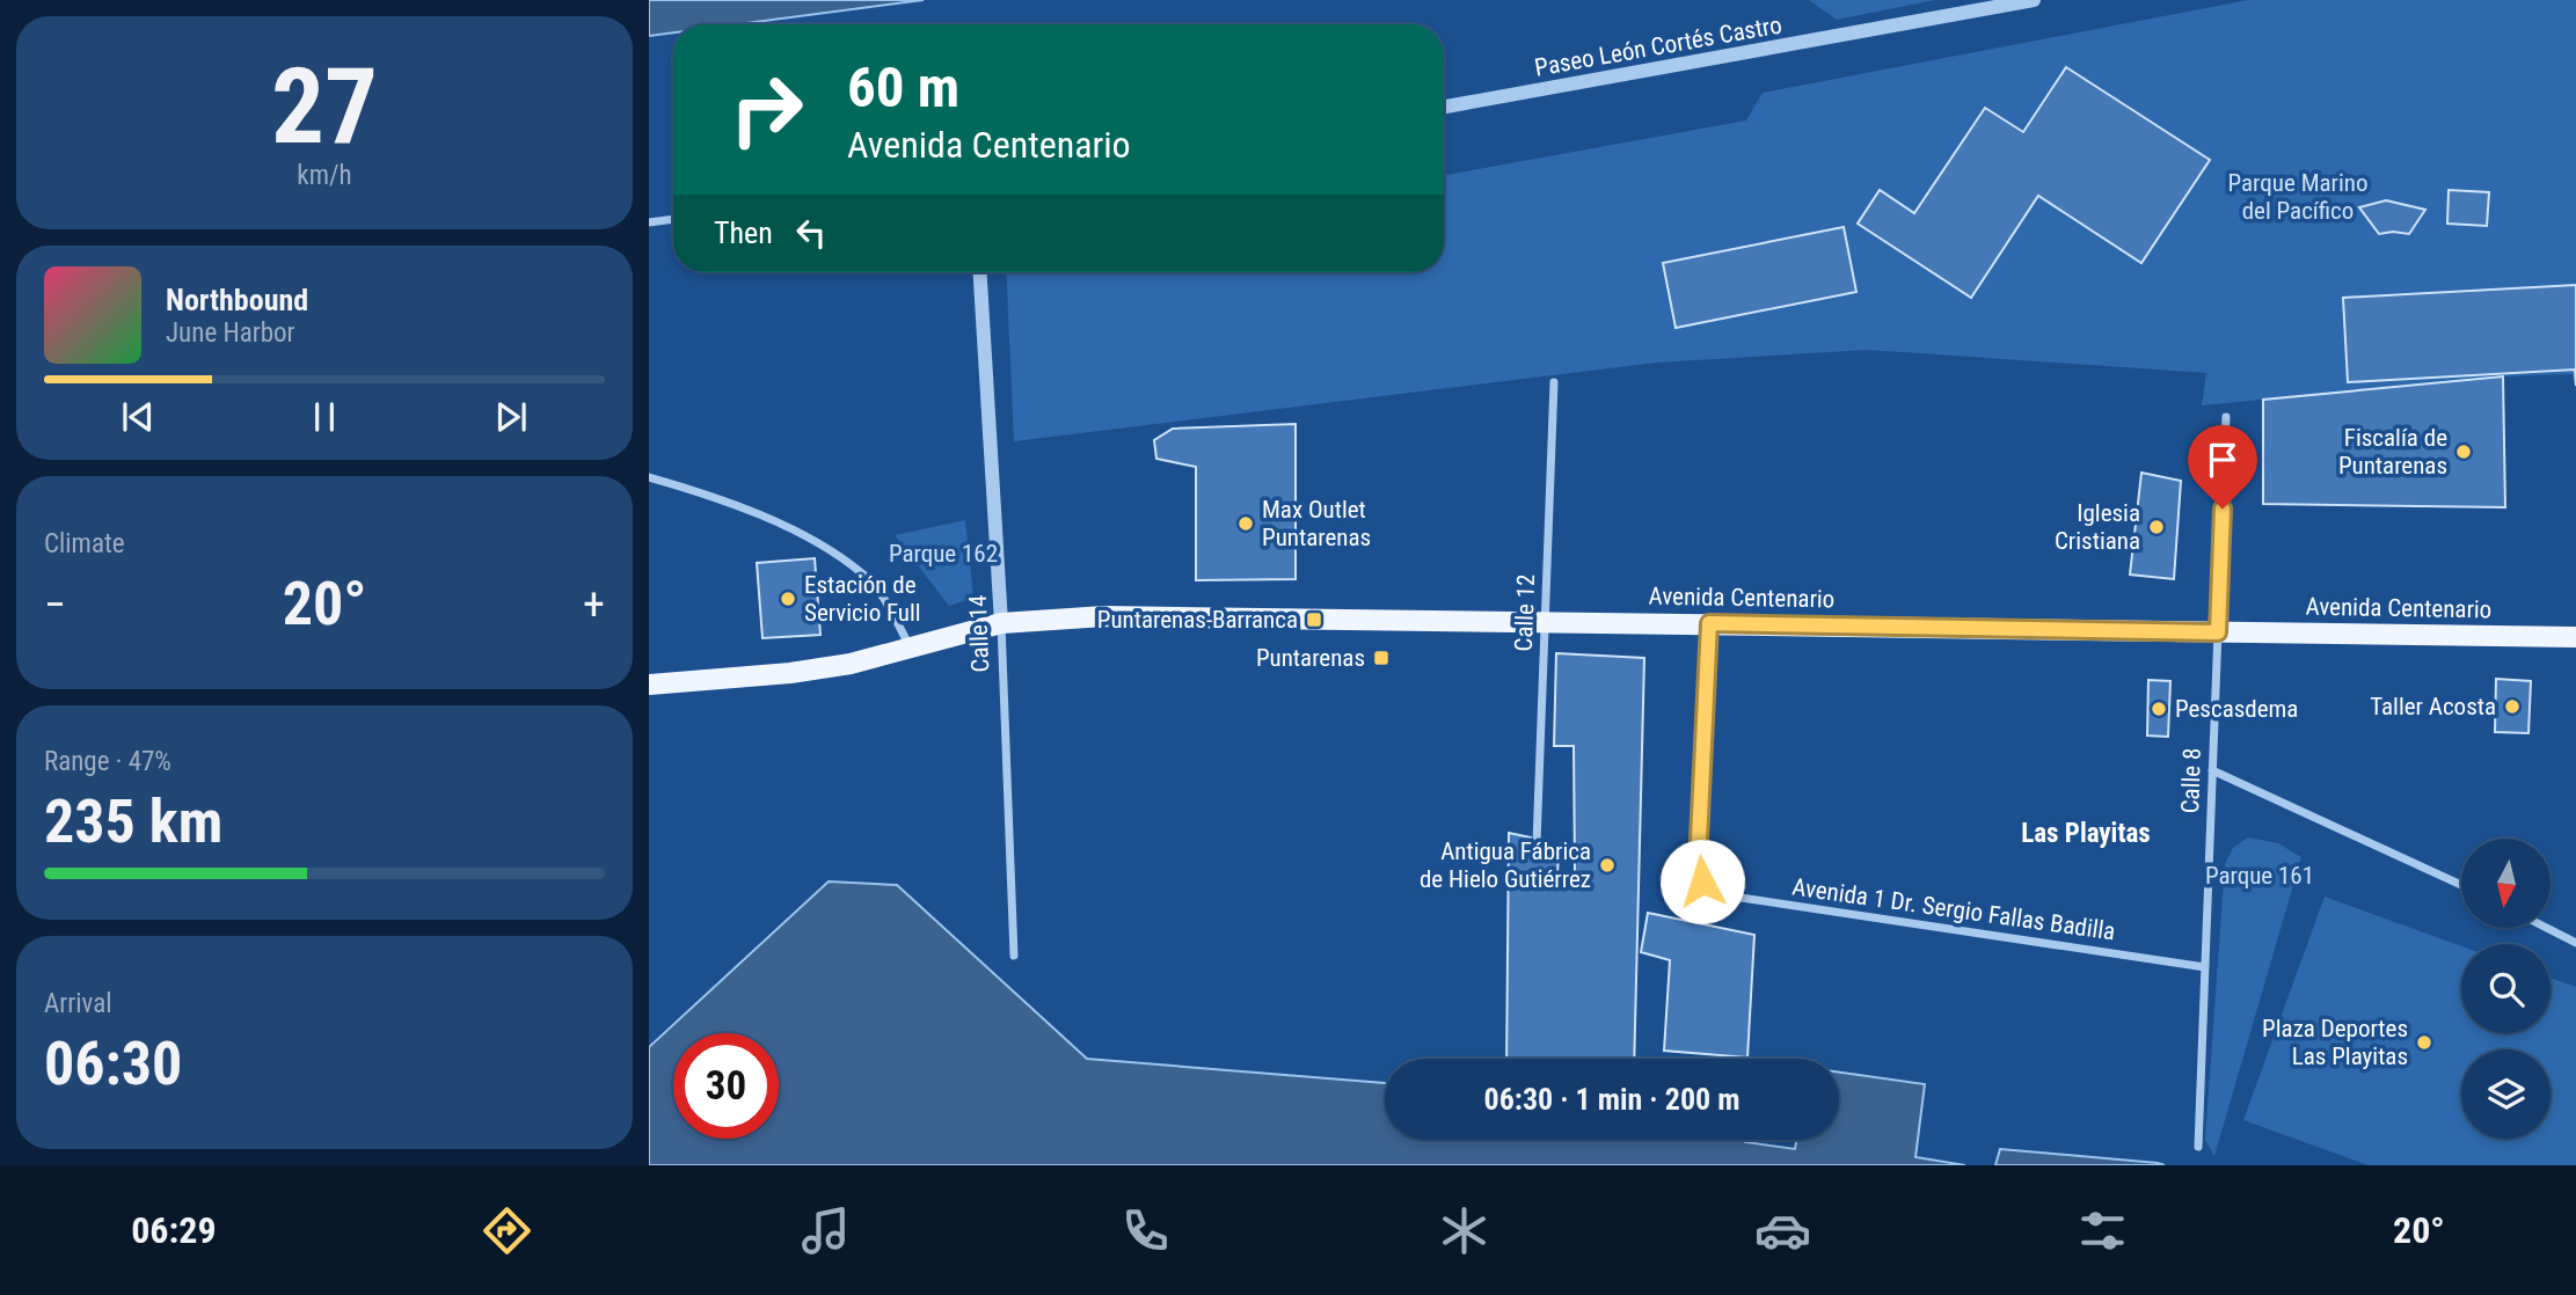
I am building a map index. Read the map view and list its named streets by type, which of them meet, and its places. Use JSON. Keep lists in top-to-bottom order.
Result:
{
  "streets": {
    "main road": ["Avenida Centenario"],
    "street": [
      "Paseo León Cortés Castro",
      "Calle 12",
      "Calle 14",
      "Calle 8",
      "Avenida 1 Dr. Sergio Fallas Badilla"
    ]
  },
  "crossings": [
    ["Avenida Centenario", "Calle 12"],
    ["Avenida Centenario", "Calle 14"],
    ["Avenida Centenario", "Calle 8"],
    ["Avenida Centenario", "Avenida 1 Dr. Sergio Fallas Badilla"],
    ["Calle 8", "Avenida 1 Dr. Sergio Fallas Badilla"]
  ],
  "districts": ["Las Playitas"],
  "parks": ["Parque Marino del Pacífico", "Parque 162", "Parque 161"],
  "places": {
    "other": [
      "Fiscalía de Puntarenas",
      "Max Outlet Puntarenas",
      "Iglesia Cristiana",
      "Estación de Servicio Full",
      "Taller Acosta",
      "Pescasdema",
      "Antigua Fábrica de Hielo Gutiérrez",
      "Plaza Deportes Las Playitas"
    ],
    "transit": ["Puntarenas-Barranca", "Puntarenas"]
  },
  "north": "bottom",
  "page": {
    "tile": [
      ["27", "km/h"],
      "Climate",
      ["Range · 47%", "235 km"],
      ["Arrival", "06:30"]
    ],
    "turn": ["60 m", "Avenida Centenario"],
    "then": "Then",
    "song": ["Northbound", "June Harbor"],
    "heat": ["−", "20°", "+"],
    "limit": "30",
    "trip": "06:30 · 1 min · 200 m",
    "tabs": ["06:29", "20°"]
  }
}
